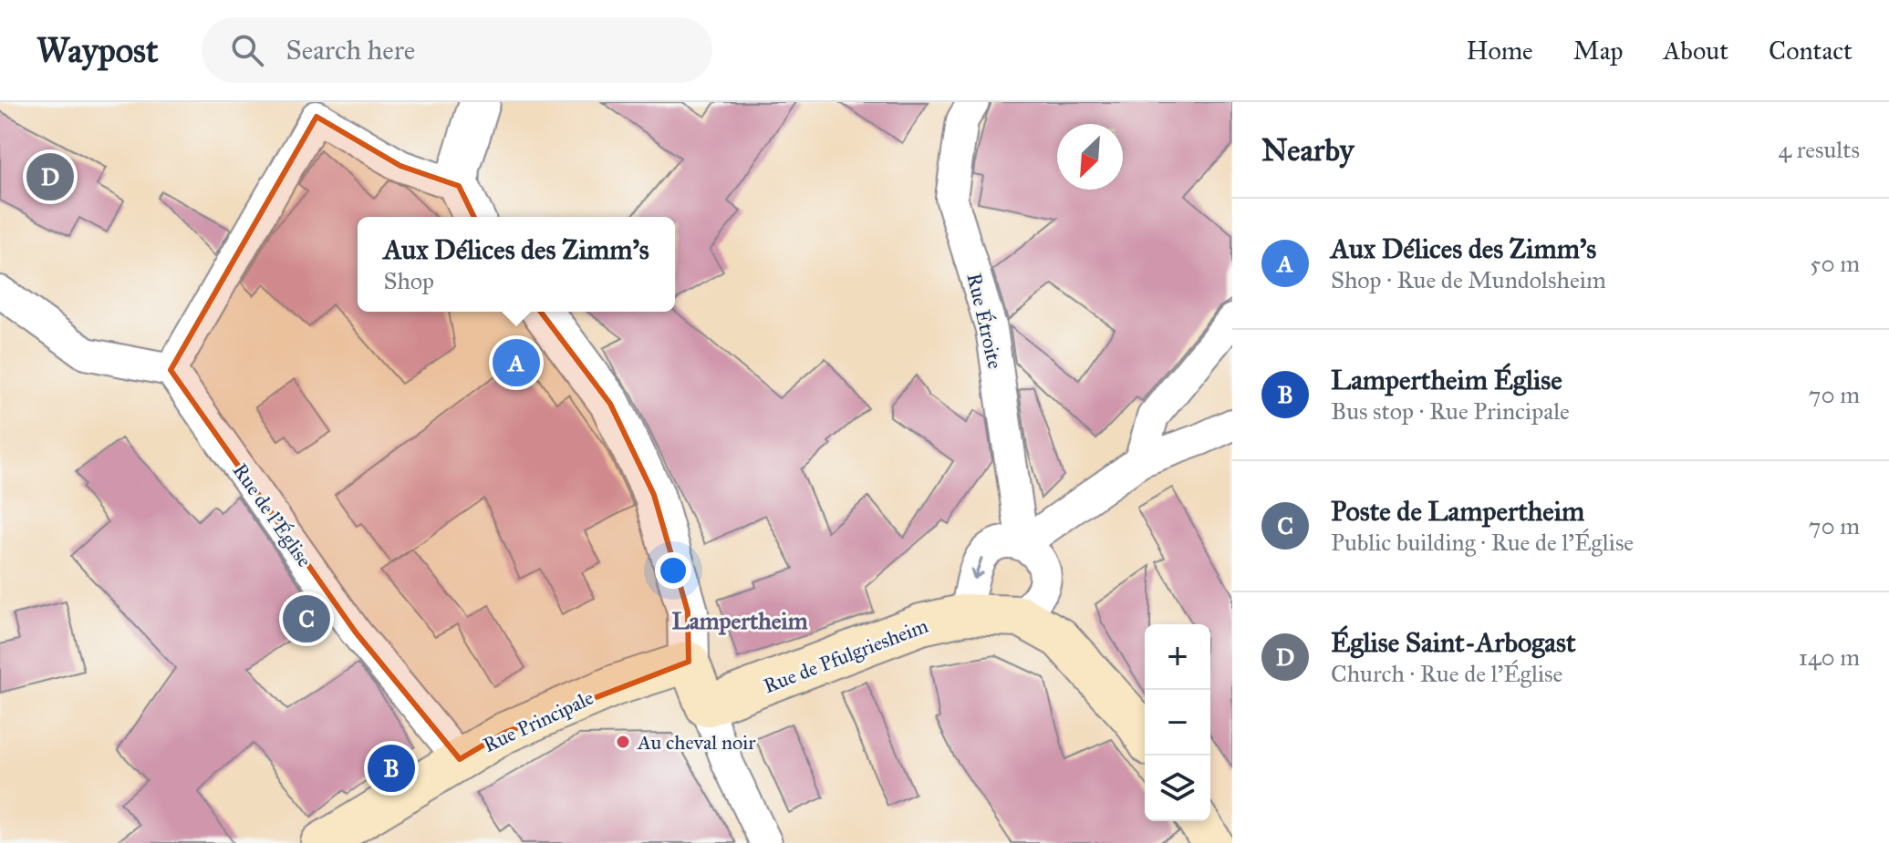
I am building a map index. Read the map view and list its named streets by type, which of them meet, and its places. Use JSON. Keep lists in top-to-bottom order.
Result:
{
  "streets": {
    "main road": ["Rue de Pfulgriesheim", "Rue Principale"],
    "street": ["Rue Étroite", "Rue de l'Église"]
  },
  "crossings": [
    ["Rue Étroite", "Rue de Pfulgriesheim"],
    ["Rue de l'Église", "Rue Principale"]
  ],
  "districts": ["Lampertheim"],
  "places": ["Au cheval noir"],
  "north": "bottom left",
  "page": {
    "header": "Waypost",
    "search": "Search here",
    "nav": [
      "Home",
      "Map",
      "About",
      "Contact"
    ],
    "heading": ["Nearby", "4 results"],
    "pins": [
      "D",
      "A",
      "C",
      "B"
    ],
    "list": [
      {
        "mark": "A",
        "name": "Aux Délices des Zimm’s",
        "note": "Shop · Rue de Mundolsheim",
        "value": "50 m"
      },
      {
        "mark": "B",
        "name": "Lampertheim Église",
        "note": "Bus stop · Rue Principale",
        "value": "70 m"
      },
      {
        "mark": "C",
        "name": "Poste de Lampertheim",
        "note": "Public building · Rue de l'Église",
        "value": "70 m"
      },
      {
        "mark": "D",
        "name": "Église Saint-Arbogast",
        "note": "Church · Rue de l'Église",
        "value": "140 m"
      }
    ],
    "popup": ["Aux Délices des Zimm’s", "Shop"],
    "map_buttons": ["+", "−"]
  }
}
